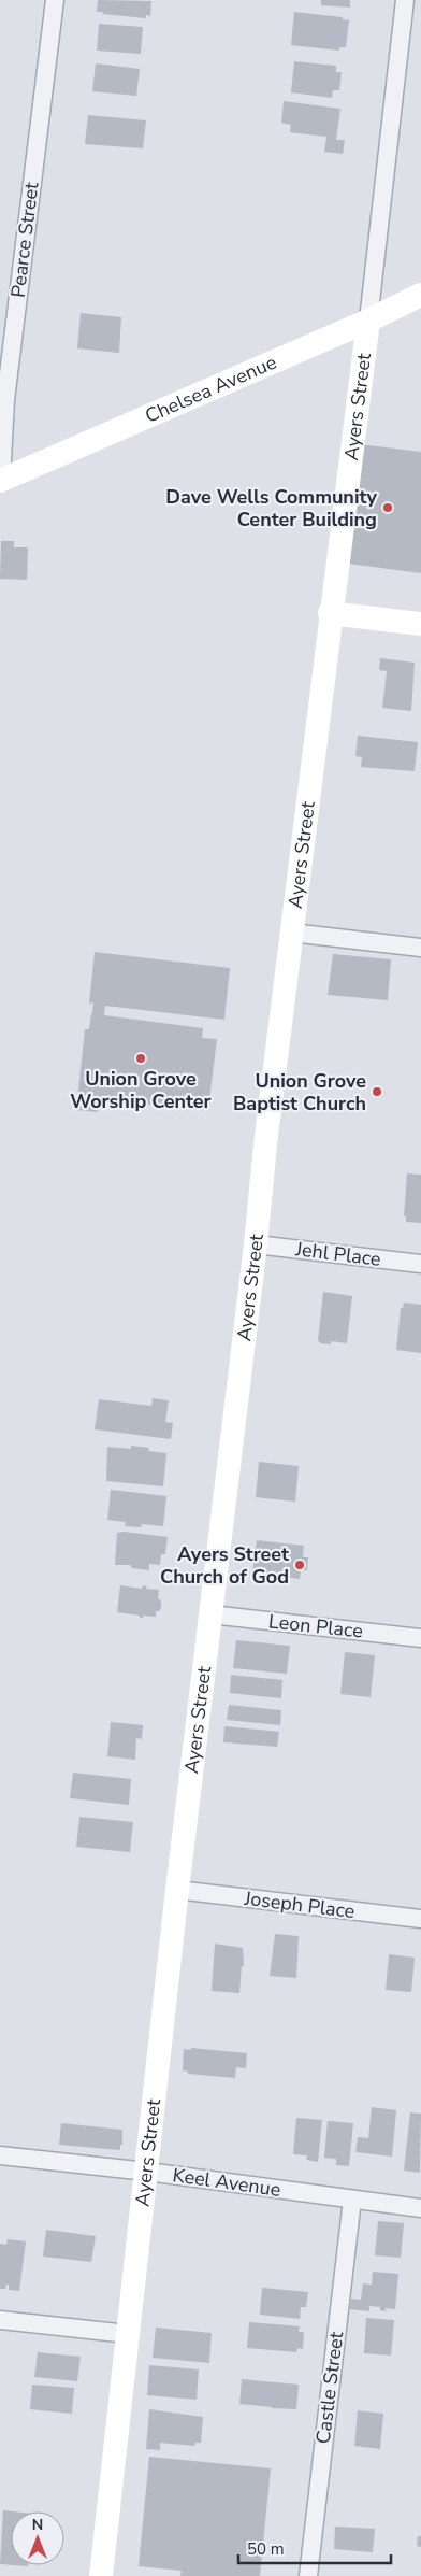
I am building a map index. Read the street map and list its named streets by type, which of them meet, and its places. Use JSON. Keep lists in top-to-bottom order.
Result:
{
  "streets": {
    "street": [
      "Pearce Street",
      "Chelsea Avenue",
      "Ayers Street",
      "Jehl Place",
      "Leon Place",
      "Joseph Place",
      "Keel Avenue",
      "Castle Street"
    ]
  },
  "crossings": [
    ["Pearce Street", "Chelsea Avenue"],
    ["Chelsea Avenue", "Ayers Street"],
    ["Ayers Street", "Jehl Place"],
    ["Ayers Street", "Leon Place"],
    ["Ayers Street", "Joseph Place"],
    ["Ayers Street", "Keel Avenue"],
    ["Keel Avenue", "Castle Street"]
  ],
  "places": [
    "Dave Wells Community Center Building",
    "Union Grove Worship Center",
    "Union Grove Baptist Church",
    "Ayers Street Church of God"
  ],
  "scale_bar": "50 m",
  "north": "top"
}
